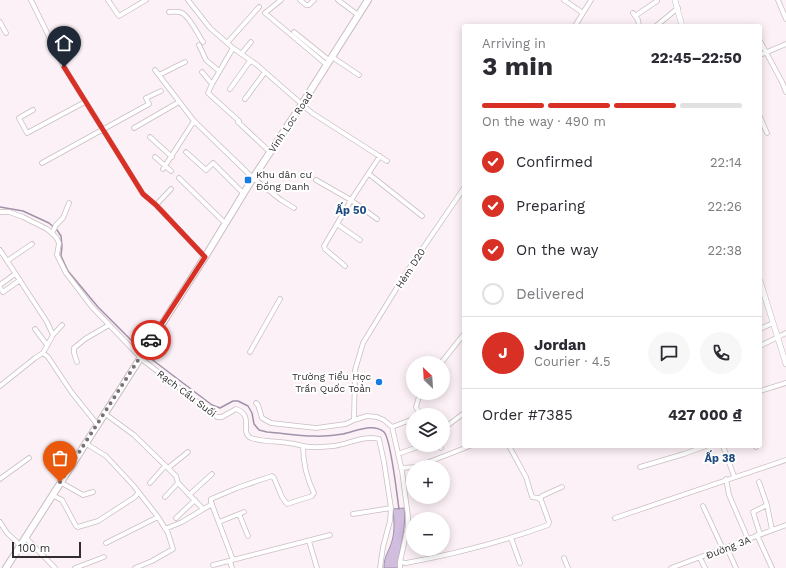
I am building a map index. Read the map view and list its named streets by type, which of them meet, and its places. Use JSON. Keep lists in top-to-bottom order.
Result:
{
  "streets": {
    "main road": ["Vinh Loc Road"],
    "street": ["Hẻm D20", "Rạch Cầu Suối", "Đường 3A"]
  },
  "crossings": [
    ["Vinh Loc Road", "Rạch Cầu Suối"]
  ],
  "districts": ["Ấp 50", "Ấp 38"],
  "places": {
    "transit": ["Khu dân cư Đồng Danh"],
    "other": ["Trường Tiểu Học Trần Quốc Toản"]
  },
  "scale_bar": "100 m",
  "north": "top left",
  "page": {
    "heading": ["3 min", "Arriving in", "22:45–22:50"],
    "panel": [
      "Jordan",
      "Courier · 4.5",
      "Order #7385",
      "427 000 ₫"
    ],
    "bar": "On the way · 490 m",
    "list": [
      ["Confirmed", "22:14"],
      ["Preparing", "22:26"],
      ["On the way", "22:38"],
      "Delivered"
    ],
    "round": "J",
    "map_buttons": ["+", "−"],
    "scale": "100 m"
  }
}
